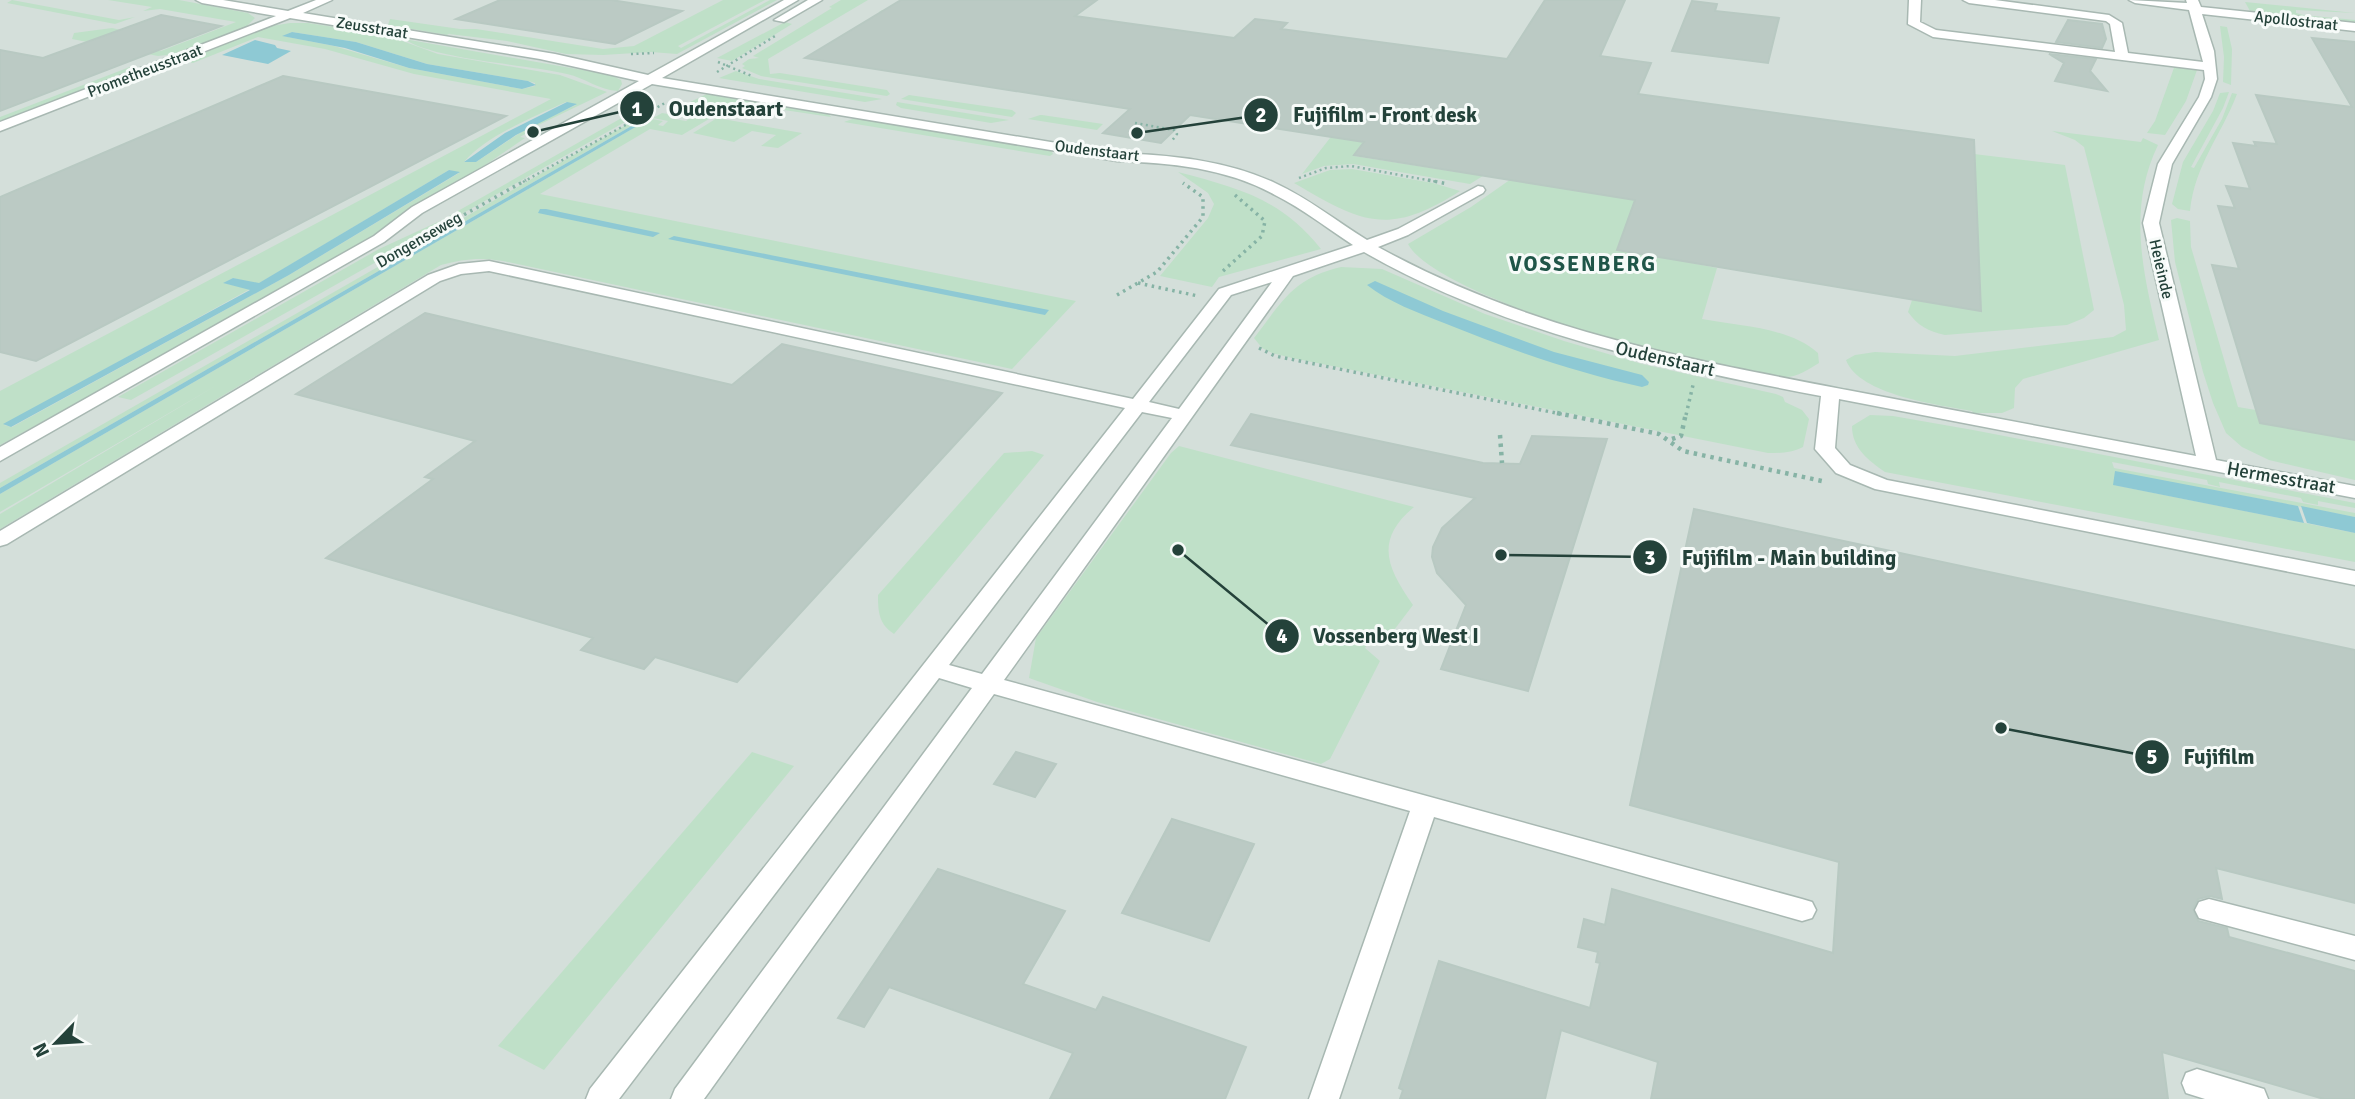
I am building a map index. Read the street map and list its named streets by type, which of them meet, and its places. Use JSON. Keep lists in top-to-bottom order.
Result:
{
  "streets": {
    "street": [
      "Apollostraat",
      "Zeusstraat",
      "Prometheusstraat",
      "Oudenstaart",
      "Dongenseweg",
      "Heieinde",
      "Hermesstraat"
    ]
  },
  "crossings": [
    ["Apollostraat", "Heieinde"],
    ["Zeusstraat", "Prometheusstraat"],
    ["Zeusstraat", "Oudenstaart"],
    ["Zeusstraat", "Dongenseweg"],
    ["Oudenstaart", "Dongenseweg"],
    ["Oudenstaart", "Heieinde"],
    ["Oudenstaart", "Hermesstraat"],
    ["Heieinde", "Hermesstraat"]
  ],
  "districts": ["VOSSENBERG"],
  "places": [
    "Oudenstaart",
    "Fujifilm - Front desk",
    "Vossenberg West I",
    "Fujifilm - Main building",
    "Fujifilm"
  ],
  "north": "bottom left"
}
